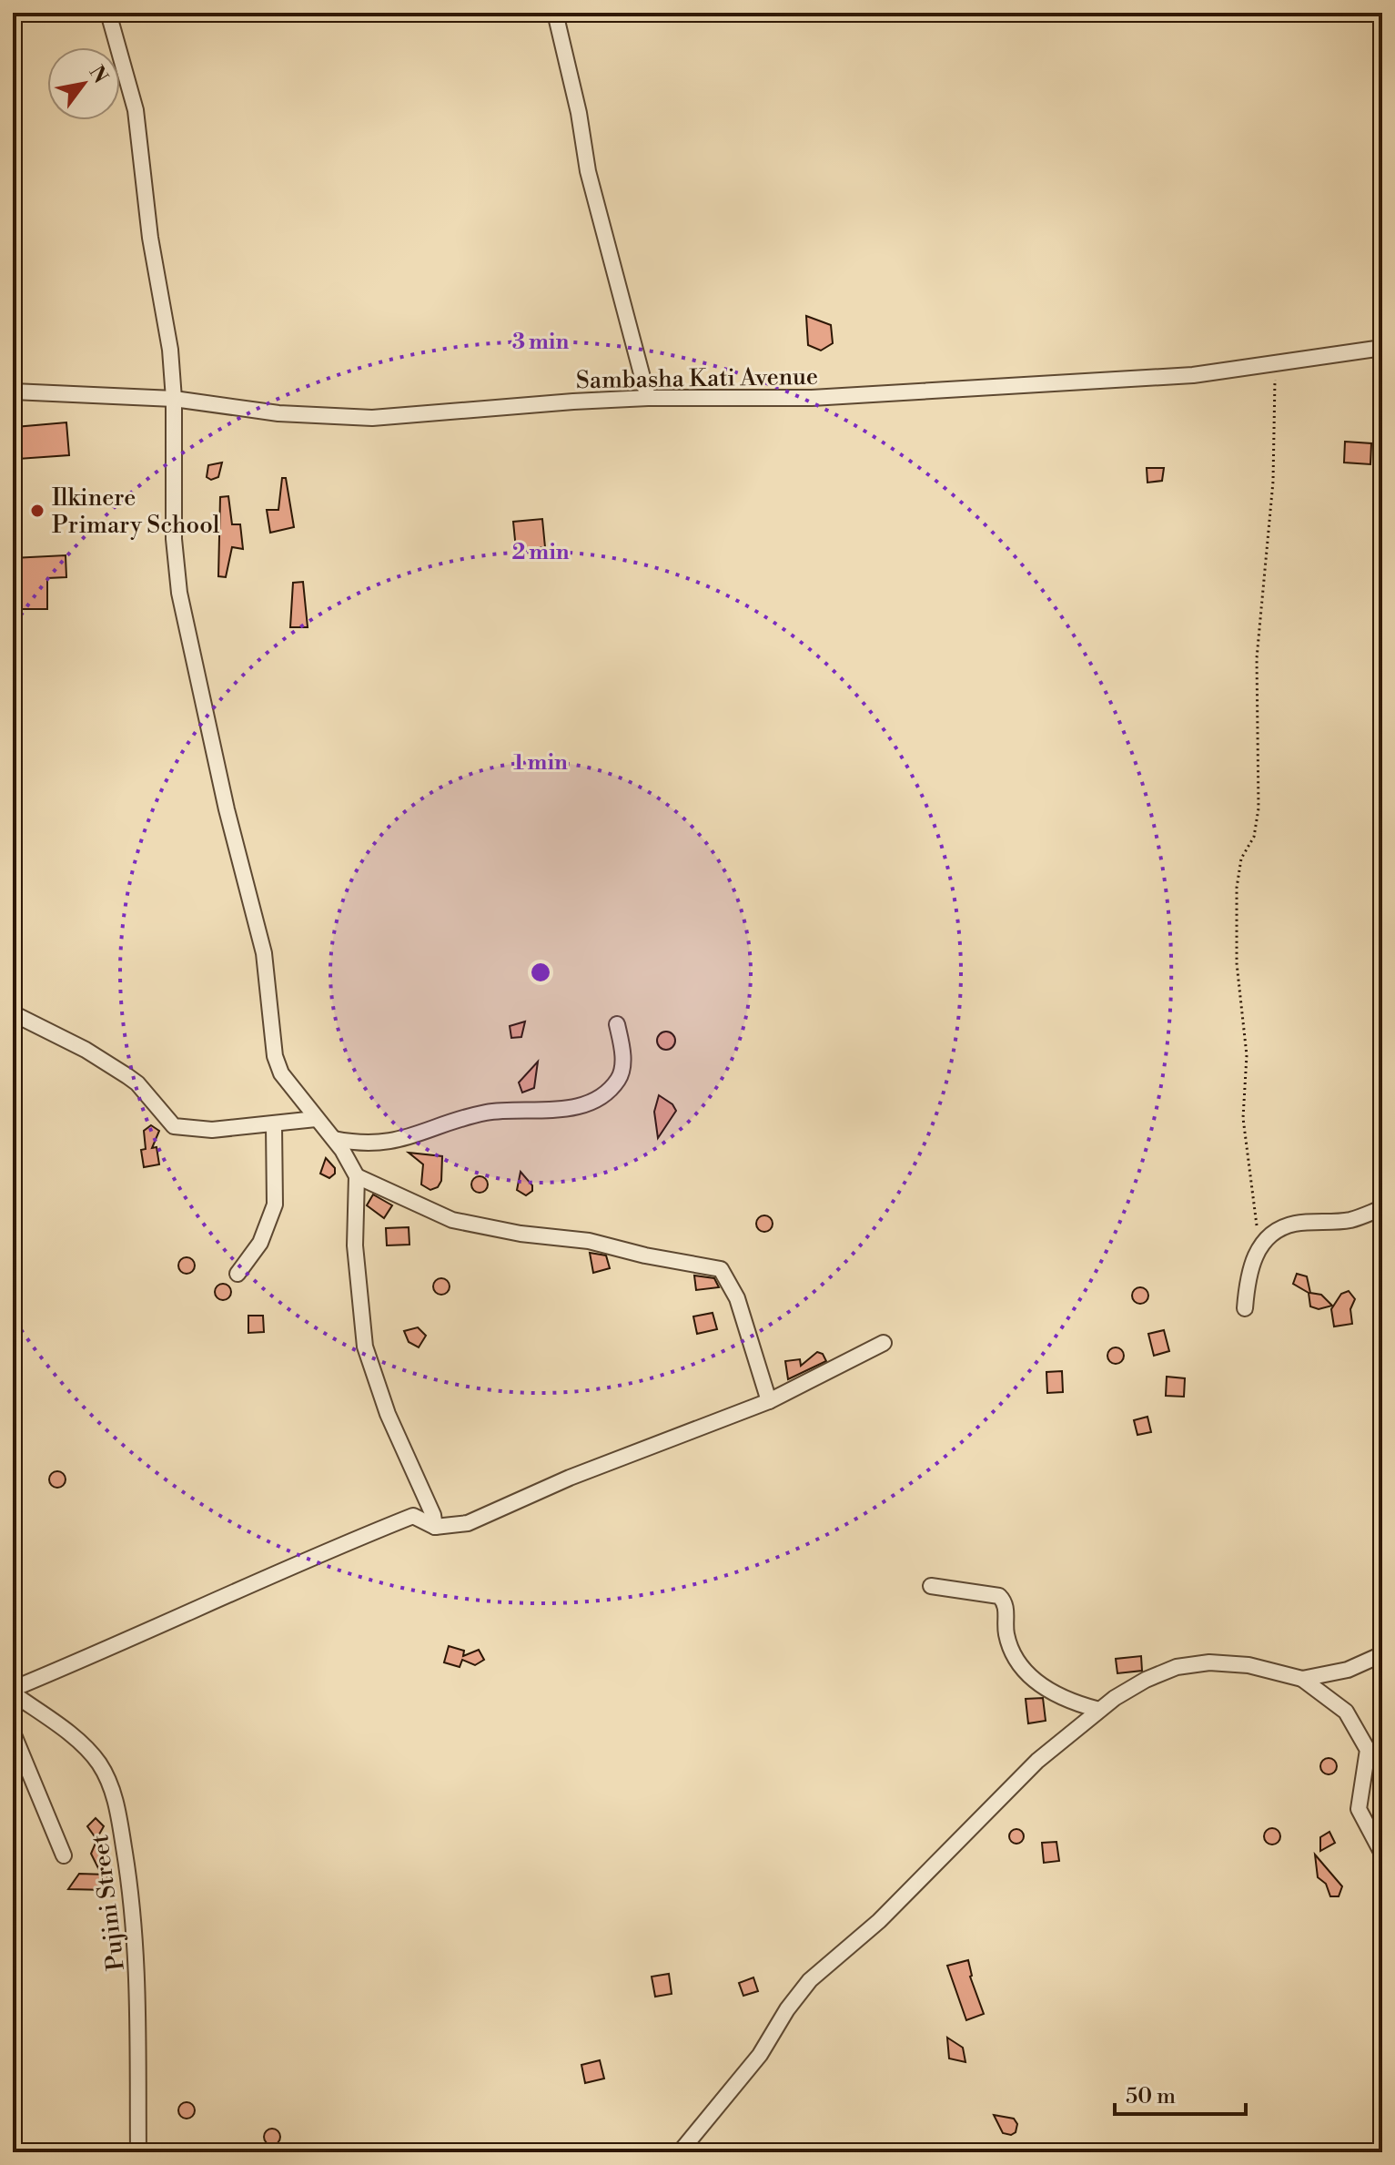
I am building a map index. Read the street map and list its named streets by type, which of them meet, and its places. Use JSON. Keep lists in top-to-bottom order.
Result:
{
  "streets": {
    "street": ["Sambasha Kati Avenue", "Pujini Street"]
  },
  "places": ["Ilkinere Primary School"],
  "scale_bar": "50 m",
  "north": "top right",
  "rings": ["3 min", "2 min", "1 min"]
}
